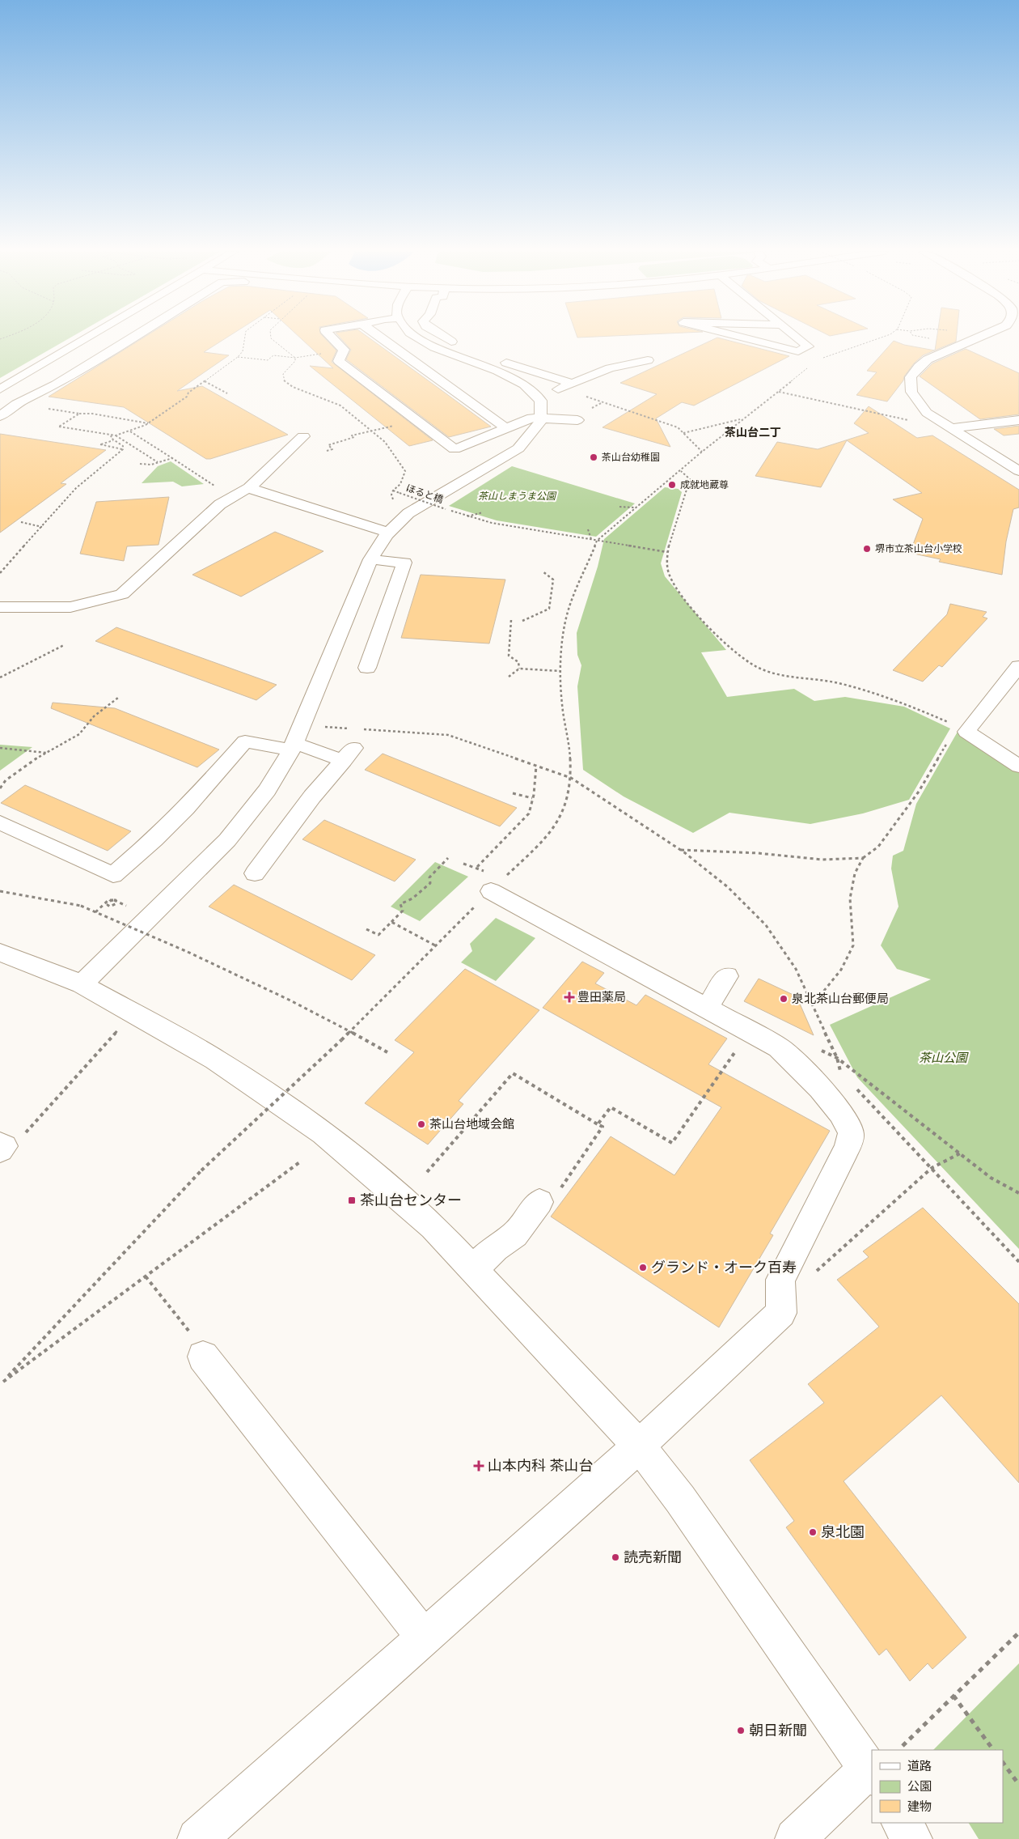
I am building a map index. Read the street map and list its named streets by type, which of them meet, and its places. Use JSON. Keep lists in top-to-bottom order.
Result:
{
  "streets": {
    "path": ["ほると橋"]
  },
  "districts": ["茶山台二丁"],
  "parks": ["茶山しまうま公園", "茶山公園"],
  "places": {
    "other": [
      "茶山台幼稚園",
      "成就地蔵尊",
      "堺市立茶山台小学校",
      "泉北茶山台郵便局",
      "茶山台地域会館",
      "グランド・オーク百寿",
      "泉北園",
      "読売新聞",
      "朝日新聞"
    ],
    "health": ["豊田薬局", "山本内科 茶山台"],
    "transit": ["茶山台センター"]
  },
  "legend": ["道路", "公園", "建物"]
}
